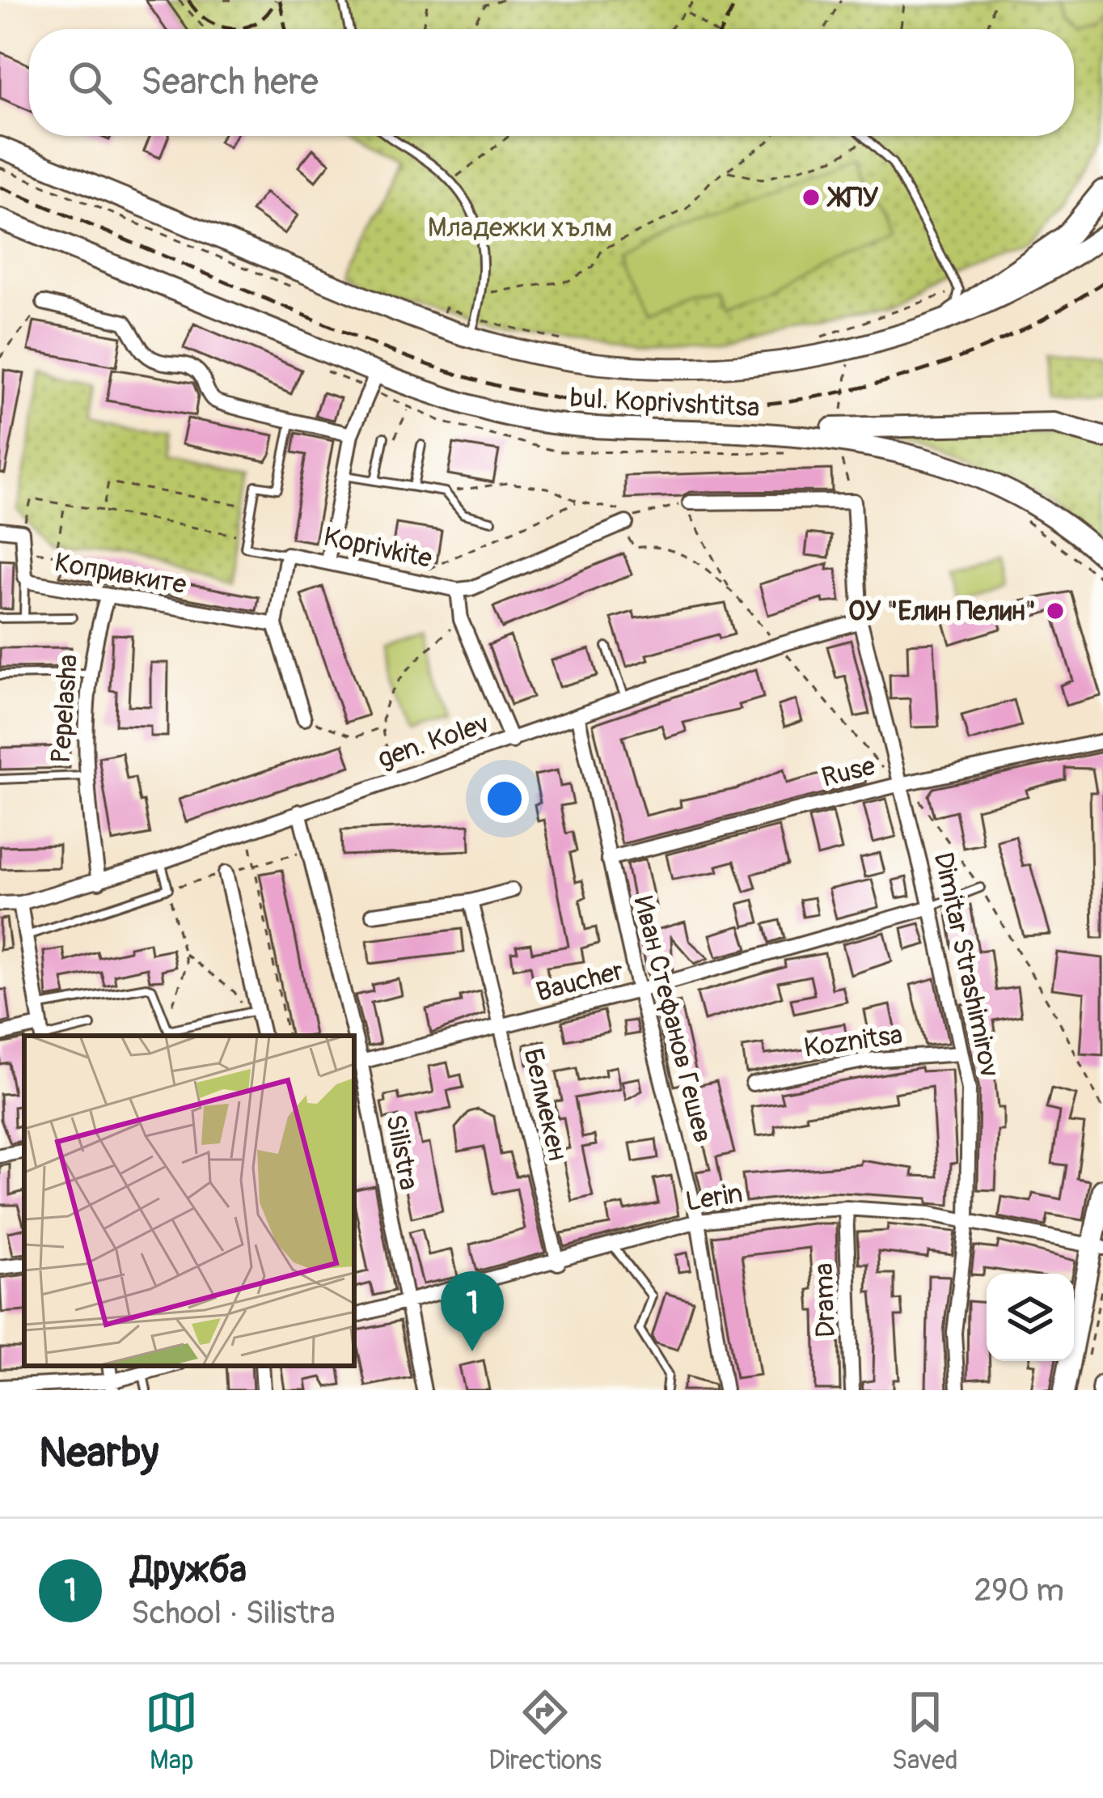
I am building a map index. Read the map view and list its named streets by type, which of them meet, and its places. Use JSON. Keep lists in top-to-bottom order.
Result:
{
  "streets": {
    "main road": ["bul. Koprivshtitsa"],
    "street": [
      "Koprivkite",
      "Копривките",
      "Pepelasha",
      "gen. Kolev",
      "Ruse",
      "Dimitar Strashimirov",
      "Baucher",
      "Иван Стефанов Гешев",
      "Koznitsa",
      "Белмекен",
      "Silistra",
      "Lerin",
      "Drama"
    ]
  },
  "crossings": [
    ["Копривките", "Pepelasha"],
    ["Pepelasha", "gen. Kolev"],
    ["gen. Kolev", "Dimitar Strashimirov"],
    ["gen. Kolev", "Иван Стефанов Гешев"],
    ["gen. Kolev", "Silistra"],
    ["Ruse", "Dimitar Strashimirov"],
    ["Ruse", "Иван Стефанов Гешев"],
    ["Dimitar Strashimirov", "Baucher"],
    ["Dimitar Strashimirov", "Koznitsa"],
    ["Dimitar Strashimirov", "Lerin"],
    ["Baucher", "Иван Стефанов Гешев"],
    ["Baucher", "Белмекен"],
    ["Baucher", "Silistra"],
    ["Иван Стефанов Гешев", "Lerin"],
    ["Белмекен", "Lerin"],
    ["Silistra", "Lerin"],
    ["Lerin", "Drama"]
  ],
  "parks": ["Младежки хълм"],
  "places": ["ЖПУ", "ОУ \"Елин Пелин\""],
  "page": {
    "search": "Search here",
    "pins": "1",
    "heading": "Nearby",
    "list": [
      {
        "mark": "1",
        "name": "Дружба",
        "note": "School · Silistra",
        "value": "290 m"
      }
    ],
    "nav": ["Map", "Directions", "Saved"]
  }
}
